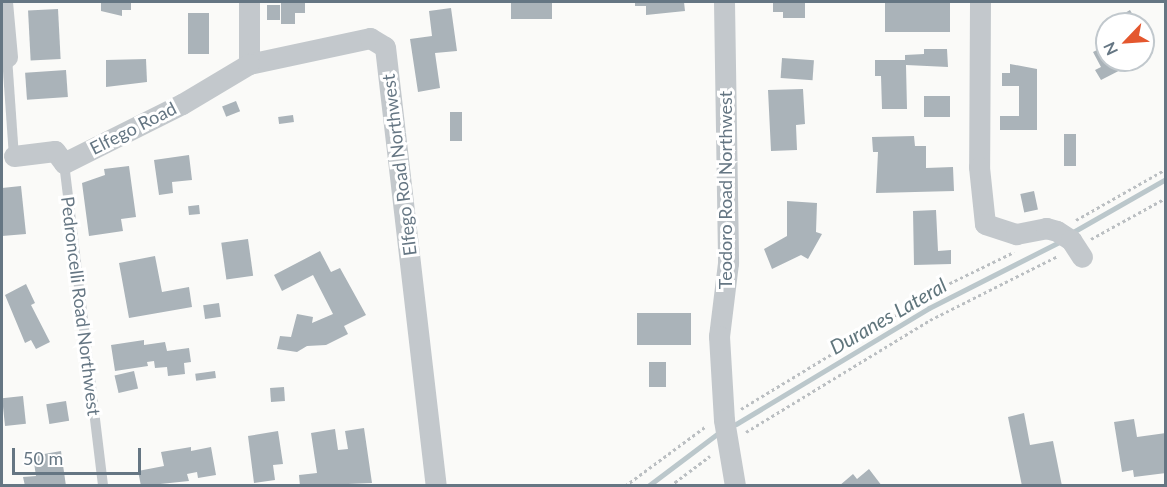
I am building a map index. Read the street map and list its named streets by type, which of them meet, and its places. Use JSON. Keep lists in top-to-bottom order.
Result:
{
  "streets": {
    "street": ["Elfego Road", "Elfego Road Northwest", "Teodoro Road Northwest"],
    "lane": ["Pedroncelli Road Northwest"]
  },
  "crossings": [
    ["Elfego Road", "Elfego Road Northwest"],
    ["Elfego Road", "Pedroncelli Road Northwest"]
  ],
  "water": ["Duranes Lateral"],
  "scale_bar": "50 m",
  "north": "bottom left"
}
